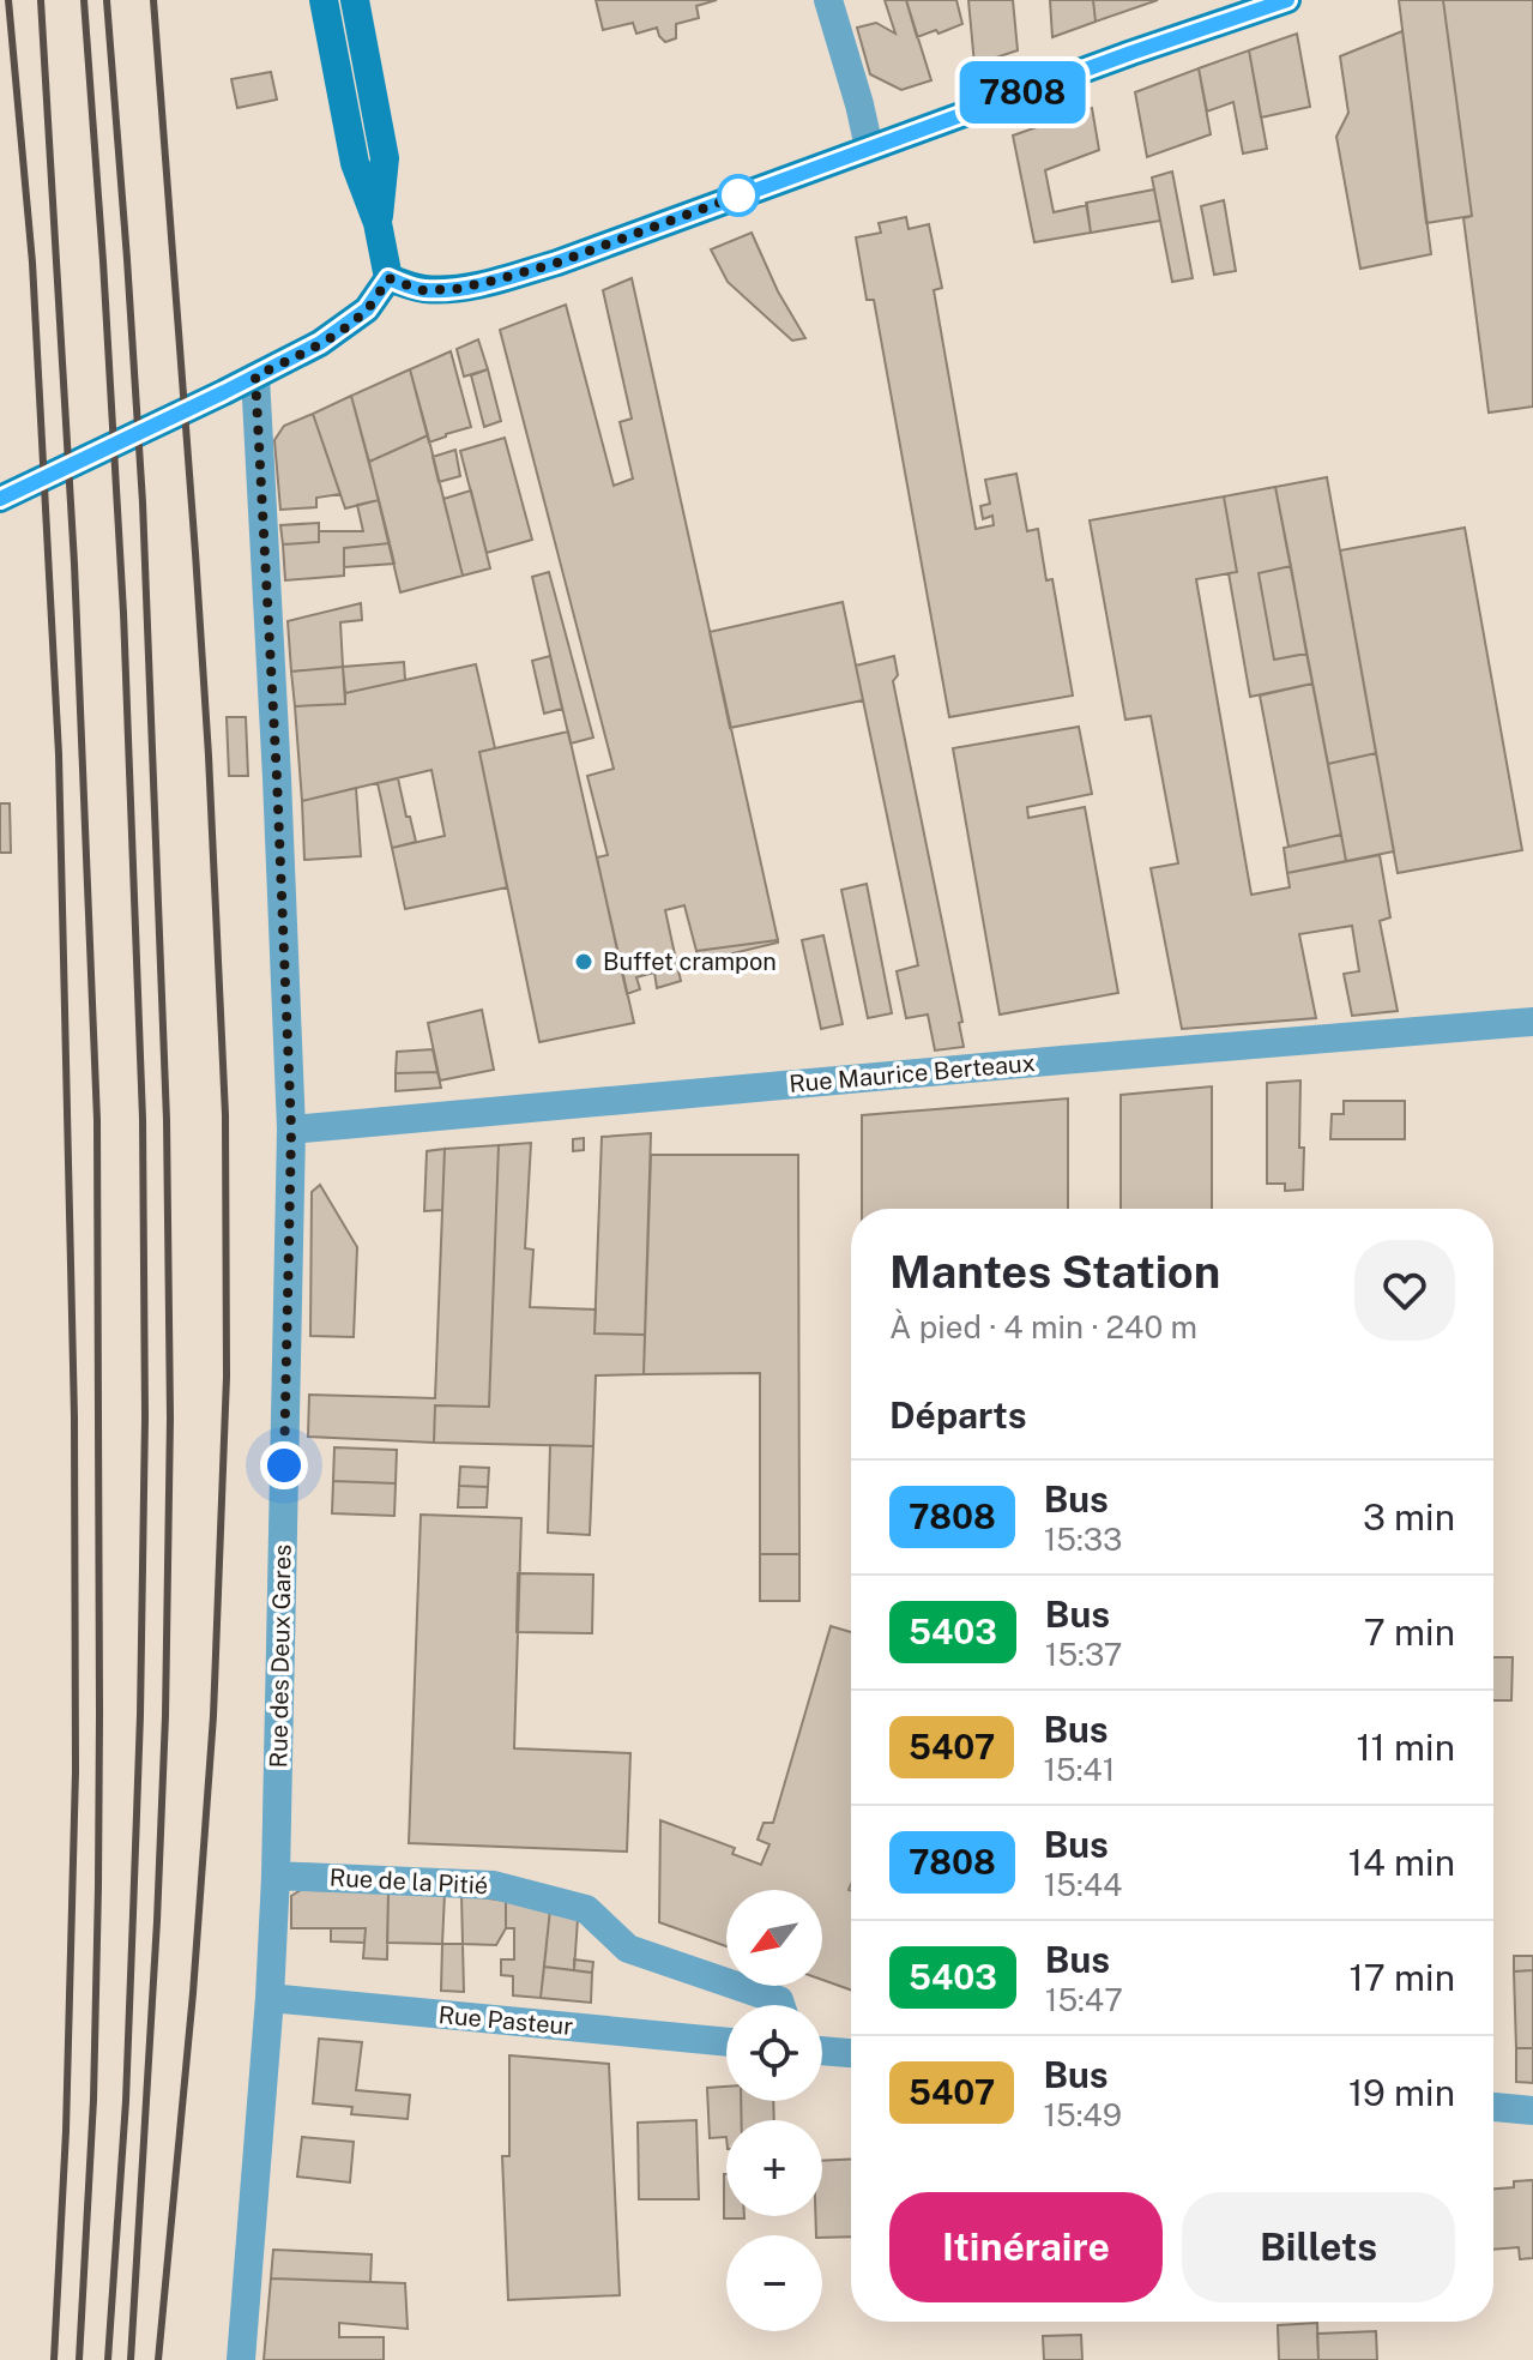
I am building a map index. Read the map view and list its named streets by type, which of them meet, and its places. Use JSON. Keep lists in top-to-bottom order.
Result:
{
  "streets": {
    "street": [
      "Rue Maurice Berteaux",
      "Rue des Deux Gares",
      "Rue de la Pitié",
      "Rue Pasteur"
    ]
  },
  "crossings": [
    ["Rue Maurice Berteaux", "Rue des Deux Gares"],
    ["Rue des Deux Gares", "Rue de la Pitié"],
    ["Rue des Deux Gares", "Rue Pasteur"]
  ],
  "places": ["Buffet crampon"],
  "lines": ["bus line 7808"],
  "north": "bottom left",
  "page": {
    "on_map": "7808",
    "heading": [
      ["Mantes Station", "À pied · 4 min · 240 m"],
      "Départs"
    ],
    "list": [
      {
        "mark": "7808",
        "name": "Bus",
        "note": "15:33",
        "value": "3 min"
      },
      {
        "mark": "5403",
        "name": "Bus",
        "note": "15:37",
        "value": "7 min"
      },
      {
        "mark": "5407",
        "name": "Bus",
        "note": "15:41",
        "value": "11 min"
      },
      {
        "mark": "7808",
        "name": "Bus",
        "note": "15:44",
        "value": "14 min"
      },
      {
        "mark": "5403",
        "name": "Bus",
        "note": "15:47",
        "value": "17 min"
      },
      {
        "mark": "5407",
        "name": "Bus",
        "note": "15:49",
        "value": "19 min"
      }
    ],
    "map_buttons": ["+", "−"],
    "buttons": ["Itinéraire", "Billets"]
  }
}
